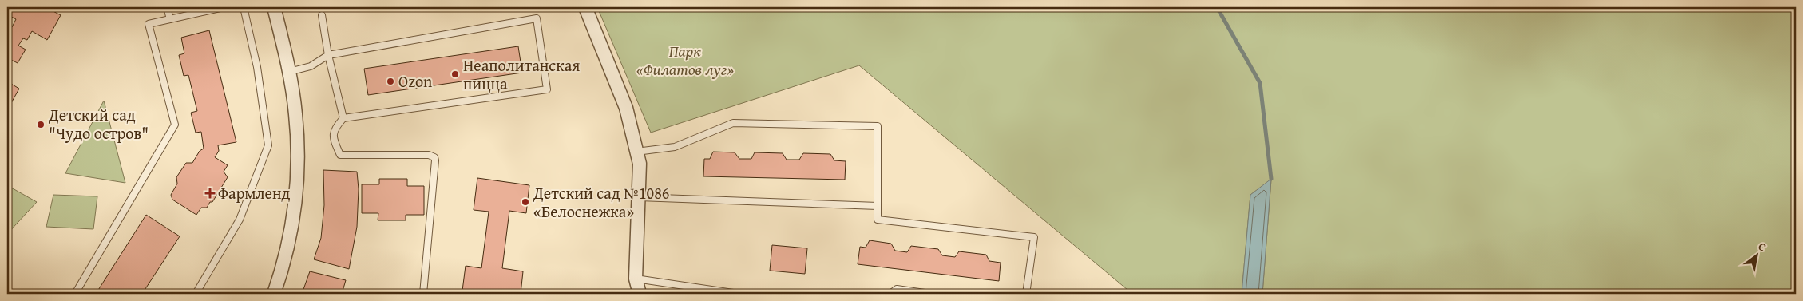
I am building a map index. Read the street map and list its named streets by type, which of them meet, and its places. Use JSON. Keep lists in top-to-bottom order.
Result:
{
  "parks": ["Парк «Филатов луг»"],
  "places": {
    "other": [
      "Неаполитанская пицца",
      "Ozon",
      "Детский сад \"Чудо остров\"",
      "Детский сад №1086 «Белоснежка»"
    ],
    "health": ["Фармленд"]
  },
  "north": "top right"
}
